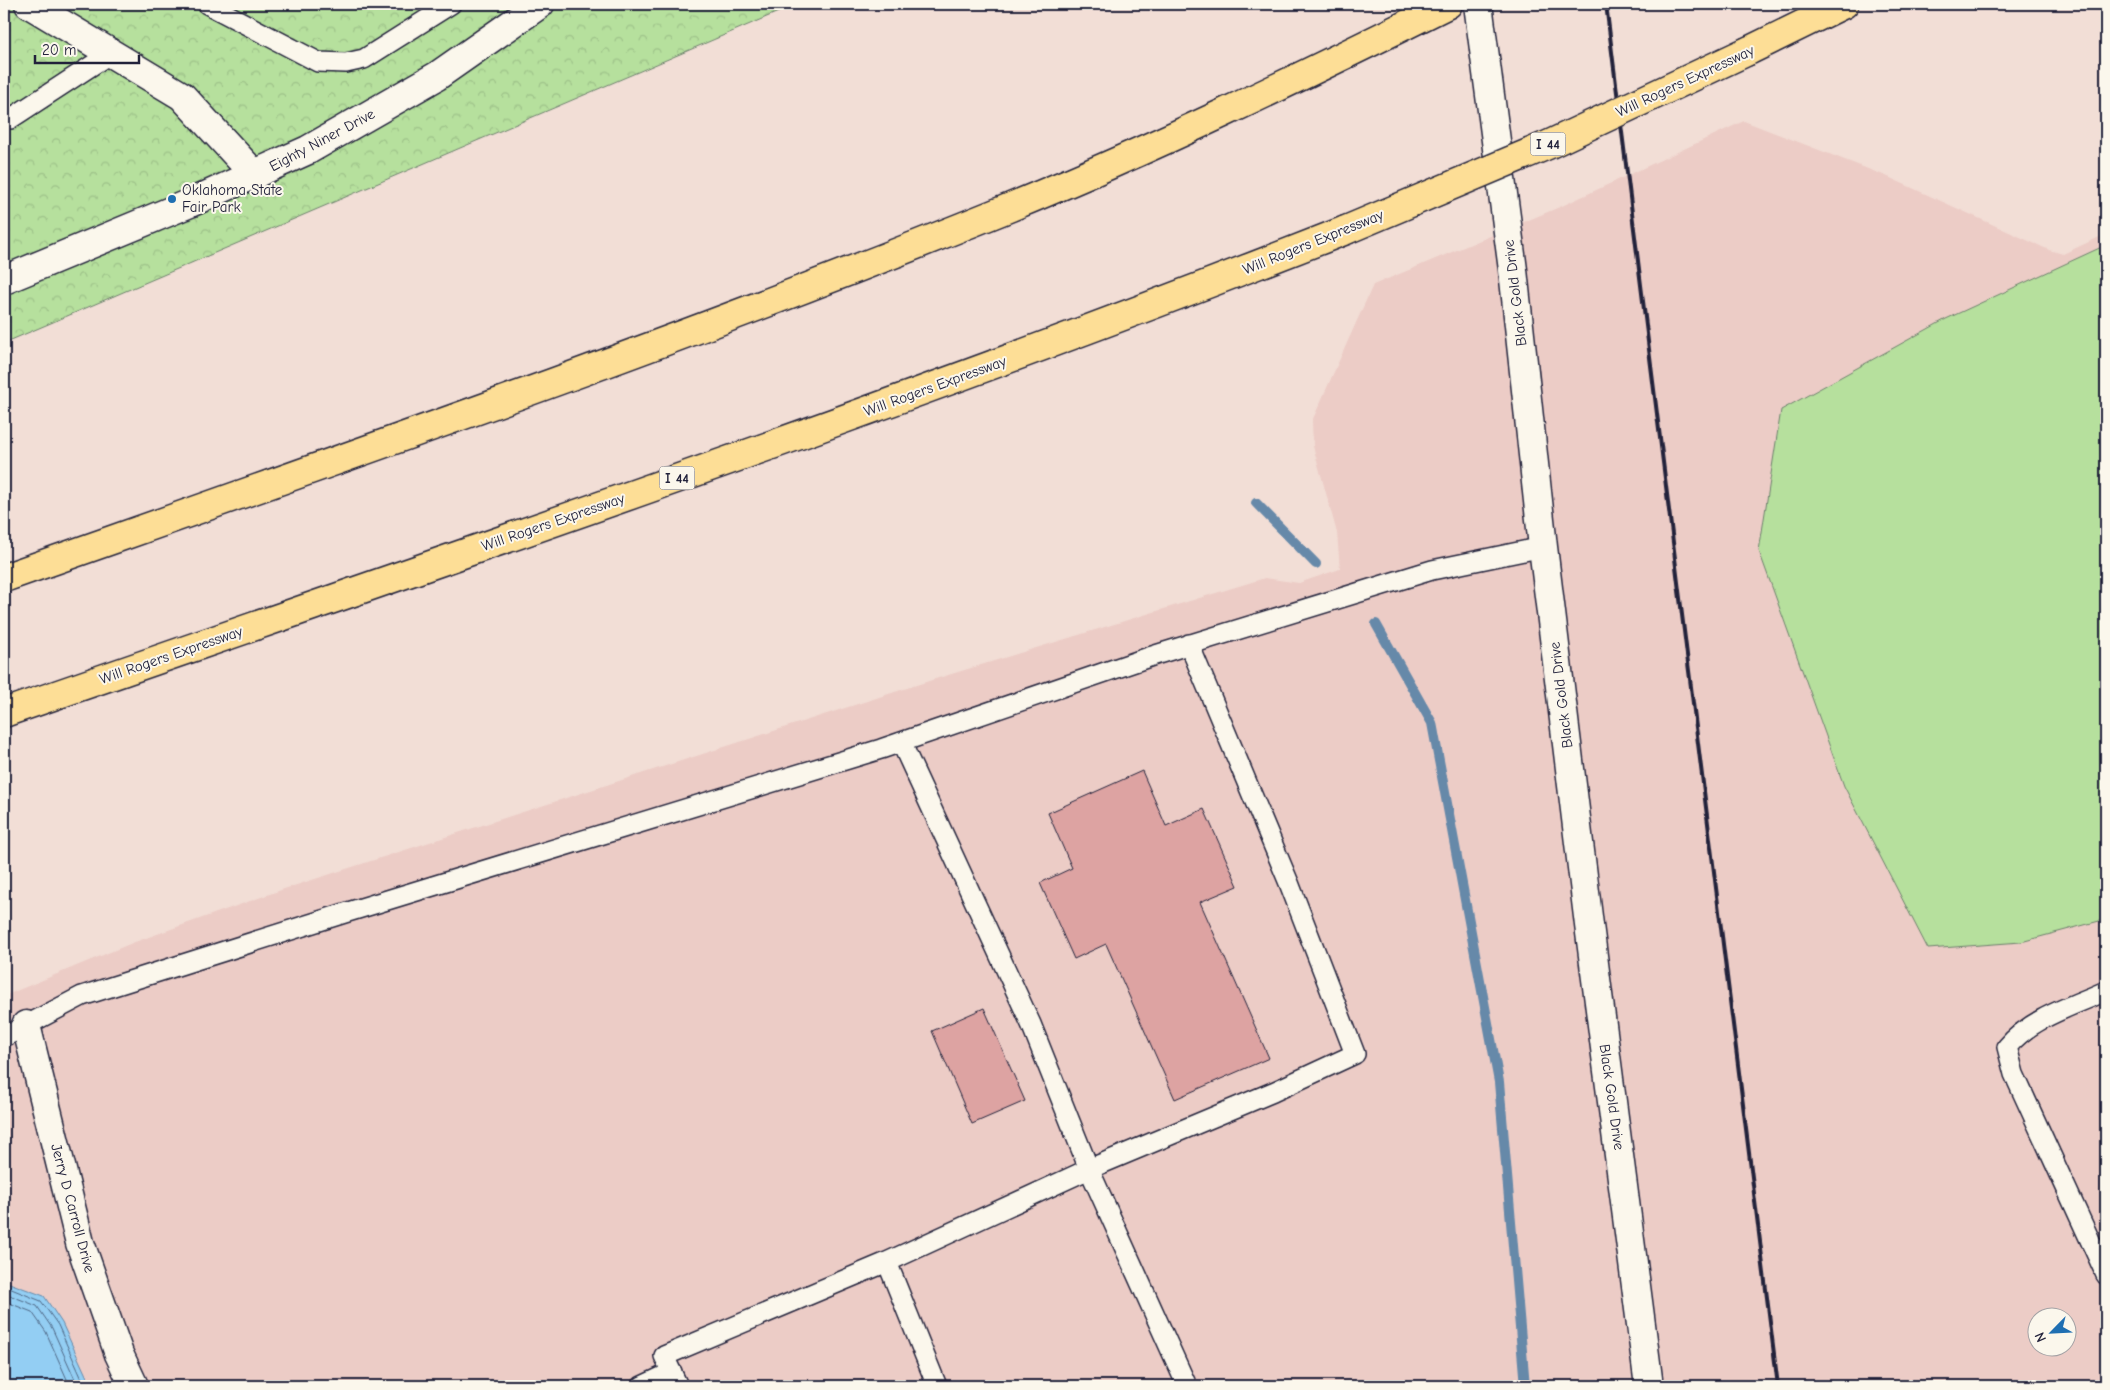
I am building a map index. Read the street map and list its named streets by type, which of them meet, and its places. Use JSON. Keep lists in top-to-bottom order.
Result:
{
  "streets": {
    "highway": ["Will Rogers Expressway", "I 44"],
    "street": ["Eighty Niner Drive", "Black Gold Drive", "Jerry D Carroll Drive"]
  },
  "places": ["Oklahoma State Fair Park"],
  "scale_bar": "20 m",
  "north": "bottom left"
}
